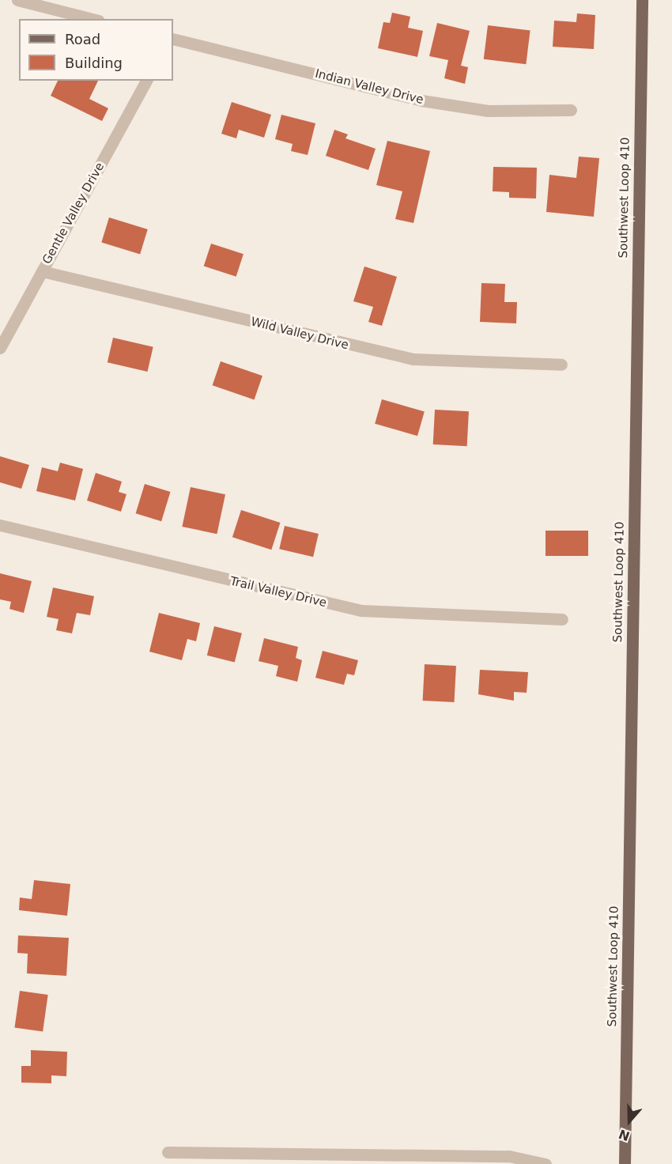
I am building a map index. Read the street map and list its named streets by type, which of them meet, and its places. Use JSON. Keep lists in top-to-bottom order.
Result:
{
  "streets": {
    "main road": ["Southwest Loop 410"],
    "street": [
      "Indian Valley Drive",
      "Gentle Valley Drive",
      "Wild Valley Drive",
      "Trail Valley Drive"
    ]
  },
  "crossings": [
    ["Gentle Valley Drive", "Wild Valley Drive"]
  ],
  "legend": ["Road", "Building"],
  "north": "bottom"
}
